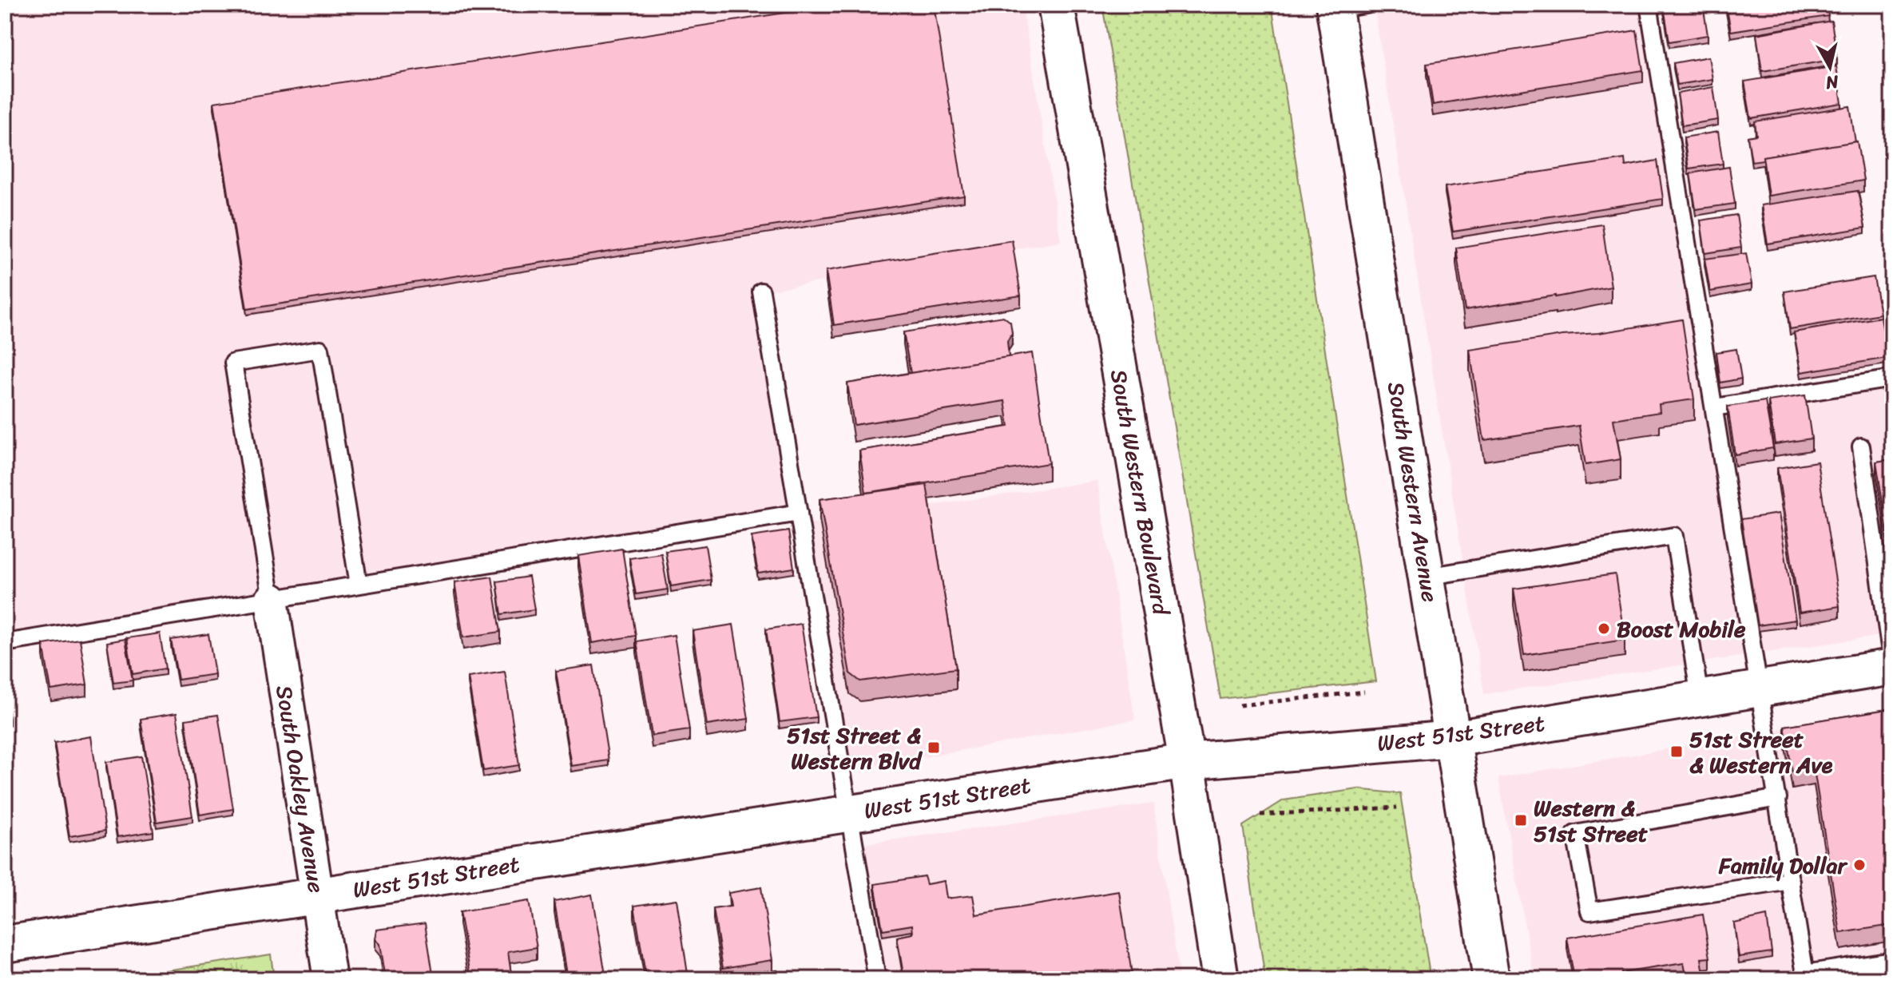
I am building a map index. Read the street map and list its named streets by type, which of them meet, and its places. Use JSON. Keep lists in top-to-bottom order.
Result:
{
  "streets": {
    "street": [
      "South Western Boulevard",
      "South Western Avenue",
      "West 51st Street",
      "South Oakley Avenue"
    ]
  },
  "crossings": [
    ["South Western Boulevard", "West 51st Street"],
    ["South Western Avenue", "West 51st Street"],
    ["West 51st Street", "South Oakley Avenue"]
  ],
  "places": {
    "other": ["Boost Mobile", "Family Dollar"],
    "transit": ["51st Street & Western Blvd", "51st Street & Western Ave", "Western & 51st Street"]
  },
  "north": "bottom"
}
